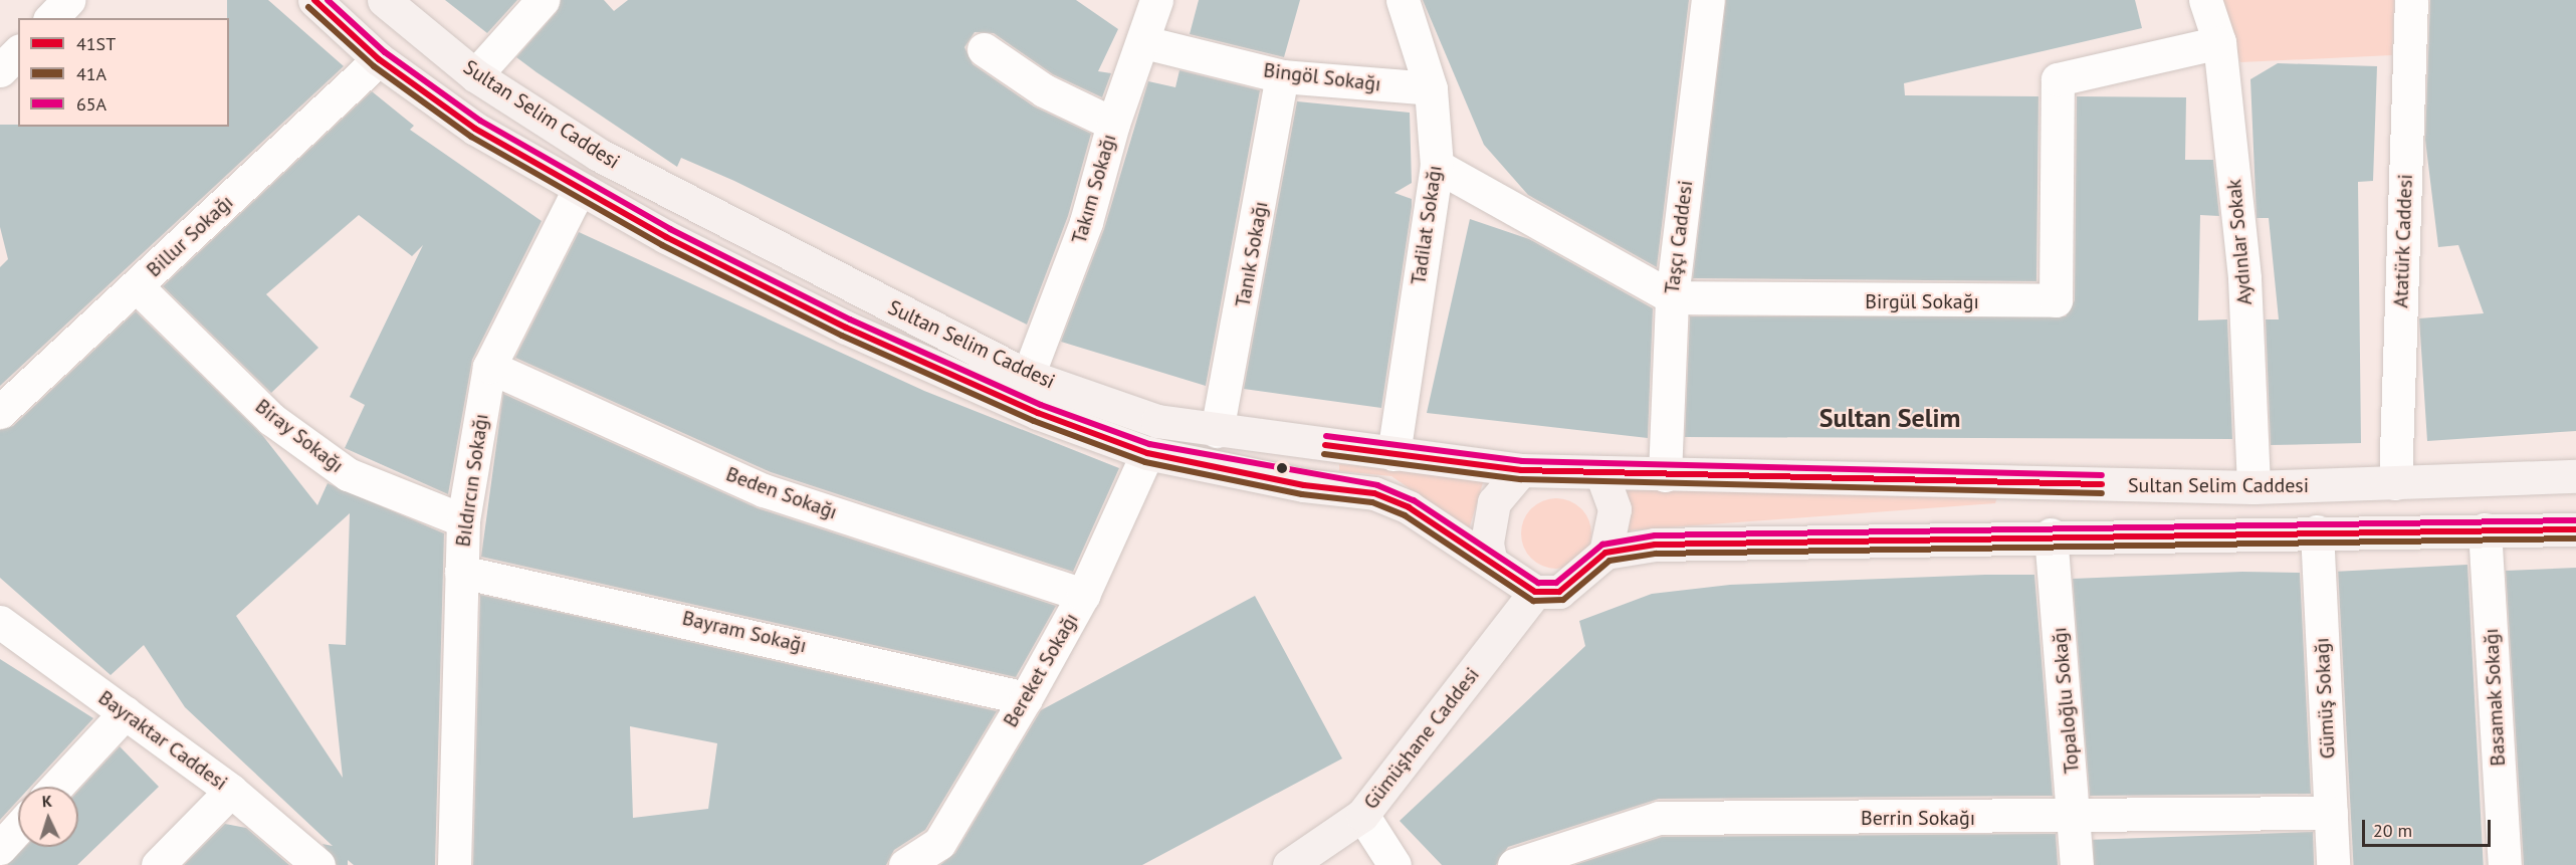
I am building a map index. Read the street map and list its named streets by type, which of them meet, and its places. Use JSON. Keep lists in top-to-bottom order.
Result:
{
  "streets": {
    "main road": ["Sultan Selim Caddesi", "Gümüşhane Caddesi"],
    "street": [
      "Bingöl Sokağı",
      "Takım Sokağı",
      "Tadilat Sokağı",
      "Billur Sokağı",
      "Taşçı Caddesi",
      "Atatürk Caddesi",
      "Aydınlar Sokak",
      "Tanık Sokağı",
      "Birgül Sokağı",
      "Biray Sokağı",
      "Bıldırcın Sokağı",
      "Beden Sokağı",
      "Bayram Sokağı",
      "Bereket Sokağı",
      "Basamak Sokağı",
      "Gümüş Sokağı",
      "Topaloğlu Sokağı",
      "Bayraktar Caddesi",
      "Berrin Sokağı"
    ]
  },
  "crossings": [
    ["Bingöl Sokağı", "Takım Sokağı"],
    ["Bingöl Sokağı", "Tadilat Sokağı"],
    ["Bingöl Sokağı", "Tanık Sokağı"],
    ["Sultan Selim Caddesi", "Takım Sokağı"],
    ["Sultan Selim Caddesi", "Tadilat Sokağı"],
    ["Sultan Selim Caddesi", "Billur Sokağı"],
    ["Sultan Selim Caddesi", "Taşçı Caddesi"],
    ["Sultan Selim Caddesi", "Atatürk Caddesi"],
    ["Sultan Selim Caddesi", "Aydınlar Sokak"],
    ["Sultan Selim Caddesi", "Tanık Sokağı"],
    ["Sultan Selim Caddesi", "Bıldırcın Sokağı"],
    ["Sultan Selim Caddesi", "Bereket Sokağı"],
    ["Sultan Selim Caddesi", "Gümüşhane Caddesi"],
    ["Tadilat Sokağı", "Birgül Sokağı"],
    ["Billur Sokağı", "Biray Sokağı"],
    ["Taşçı Caddesi", "Birgül Sokağı"],
    ["Aydınlar Sokak", "Birgül Sokağı"],
    ["Biray Sokağı", "Bıldırcın Sokağı"],
    ["Bıldırcın Sokağı", "Beden Sokağı"],
    ["Bıldırcın Sokağı", "Bayram Sokağı"],
    ["Beden Sokağı", "Bereket Sokağı"],
    ["Bayram Sokağı", "Bereket Sokağı"],
    ["Gümüş Sokağı", "Berrin Sokağı"],
    ["Topaloğlu Sokağı", "Berrin Sokağı"]
  ],
  "districts": ["Sultan Selim"],
  "lines": ["transit line 41ST", "transit line 65A", "transit line 41A"],
  "legend": ["41ST", "41A", "65A"],
  "scale_bar": "20 m",
  "north": "top"
}
